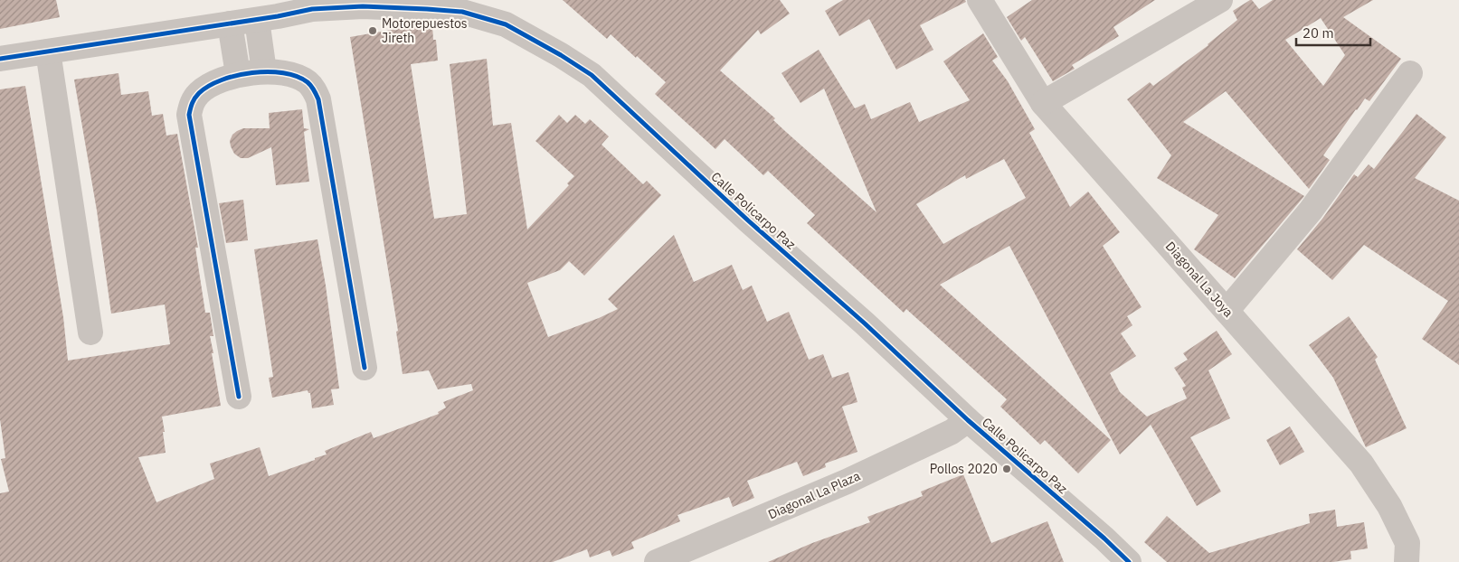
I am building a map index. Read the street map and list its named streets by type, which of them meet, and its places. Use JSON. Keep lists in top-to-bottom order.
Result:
{
  "streets": {
    "street": ["Calle Policarpo Paz", "Diagonal La Joya", "Diagonal La Plaza"]
  },
  "crossings": [
    ["Calle Policarpo Paz", "Diagonal La Plaza"]
  ],
  "places": ["Motorepuestos Jireth", "Pollos 2020"],
  "scale_bar": "20 m"
}
